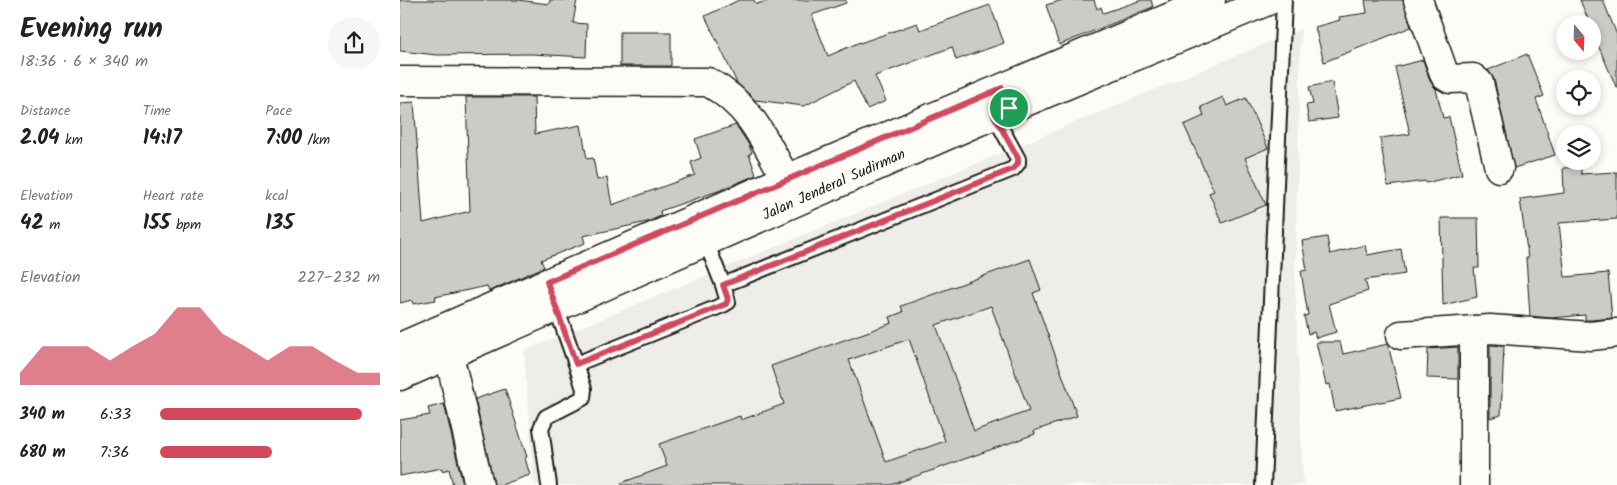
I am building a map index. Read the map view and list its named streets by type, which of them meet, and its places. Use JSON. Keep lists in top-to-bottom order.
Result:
{
  "streets": {
    "main road": ["Jalan Jenderal Sudirman"]
  },
  "north": "bottom",
  "page": {
    "heading": ["Evening run", "18:36 · 6 × 340 m"],
    "stats": [
      ["Distance", "2.04 km"],
      ["Time", "14:17"],
      ["Pace", "7:00 /km"],
      ["Elevation", "42 m"],
      ["Heart rate", "155 bpm"],
      ["kcal", "135"]
    ],
    "chart": ["Elevation", "227–232 m"],
    "list": [
      {
        "name": "340 m",
        "note": "6:33"
      },
      {
        "name": "680 m",
        "note": "7:36"
      }
    ]
  }
}
